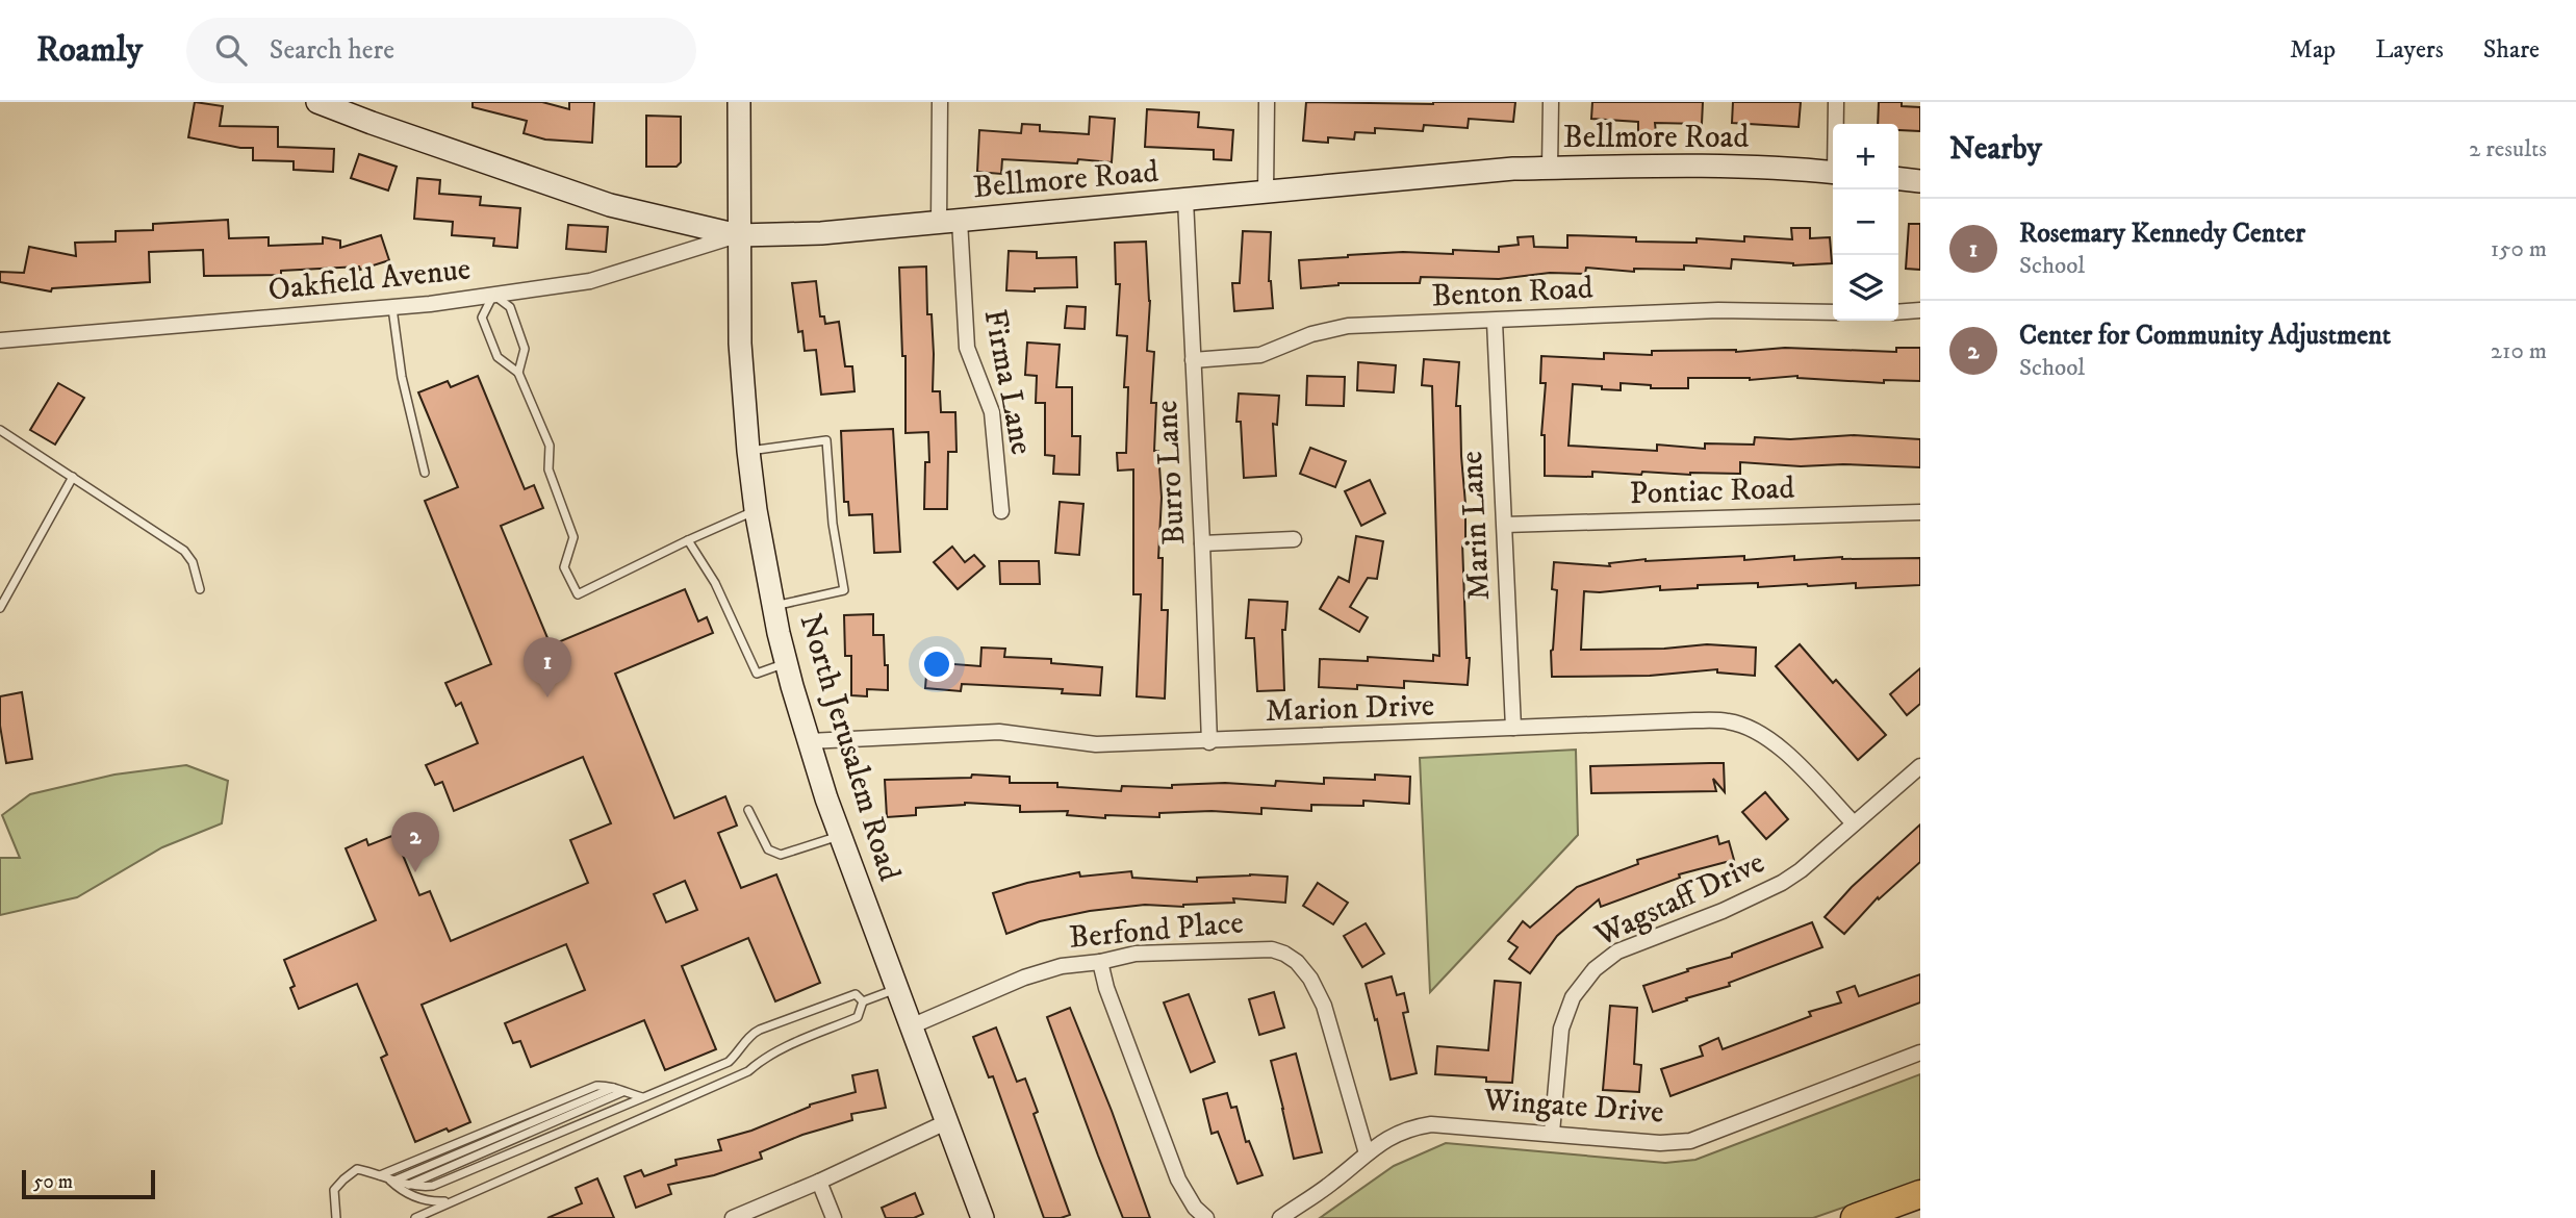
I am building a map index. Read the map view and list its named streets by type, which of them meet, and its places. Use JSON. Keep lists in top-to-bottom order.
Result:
{
  "streets": {
    "main road": ["Bellmore Road", "North Jerusalem Road"],
    "street": [
      "Oakfield Avenue",
      "Benton Road",
      "Firma Lane",
      "Burro Lane",
      "Pontiac Road",
      "Marin Lane",
      "Marion Drive",
      "Wagstaff Drive",
      "Berfond Place",
      "Wingate Drive"
    ]
  },
  "crossings": [
    ["Bellmore Road", "Oakfield Avenue"],
    ["Bellmore Road", "Firma Lane"],
    ["Bellmore Road", "Burro Lane"],
    ["Bellmore Road", "North Jerusalem Road"],
    ["Oakfield Avenue", "North Jerusalem Road"],
    ["Benton Road", "Burro Lane"],
    ["Benton Road", "Marin Lane"],
    ["Burro Lane", "Marion Drive"],
    ["Pontiac Road", "Marin Lane"],
    ["Marin Lane", "Marion Drive"],
    ["Marion Drive", "North Jerusalem Road"],
    ["Marion Drive", "Wagstaff Drive"],
    ["North Jerusalem Road", "Berfond Place"],
    ["Wagstaff Drive", "Wingate Drive"],
    ["Berfond Place", "Wingate Drive"]
  ],
  "scale_bar": "50 m",
  "page": {
    "header": "Roamly",
    "search": "Search here",
    "nav": ["Map", "Layers", "Share"],
    "heading": ["Nearby", "2 results"],
    "map_buttons": ["+", "−"],
    "list": [
      {
        "mark": "1",
        "name": "Rosemary Kennedy Center",
        "note": "School",
        "value": "150 m"
      },
      {
        "mark": "2",
        "name": "Center for Community Adjustment",
        "note": "School",
        "value": "210 m"
      }
    ],
    "pins": ["1", "2"],
    "scale": "50 m"
  }
}
